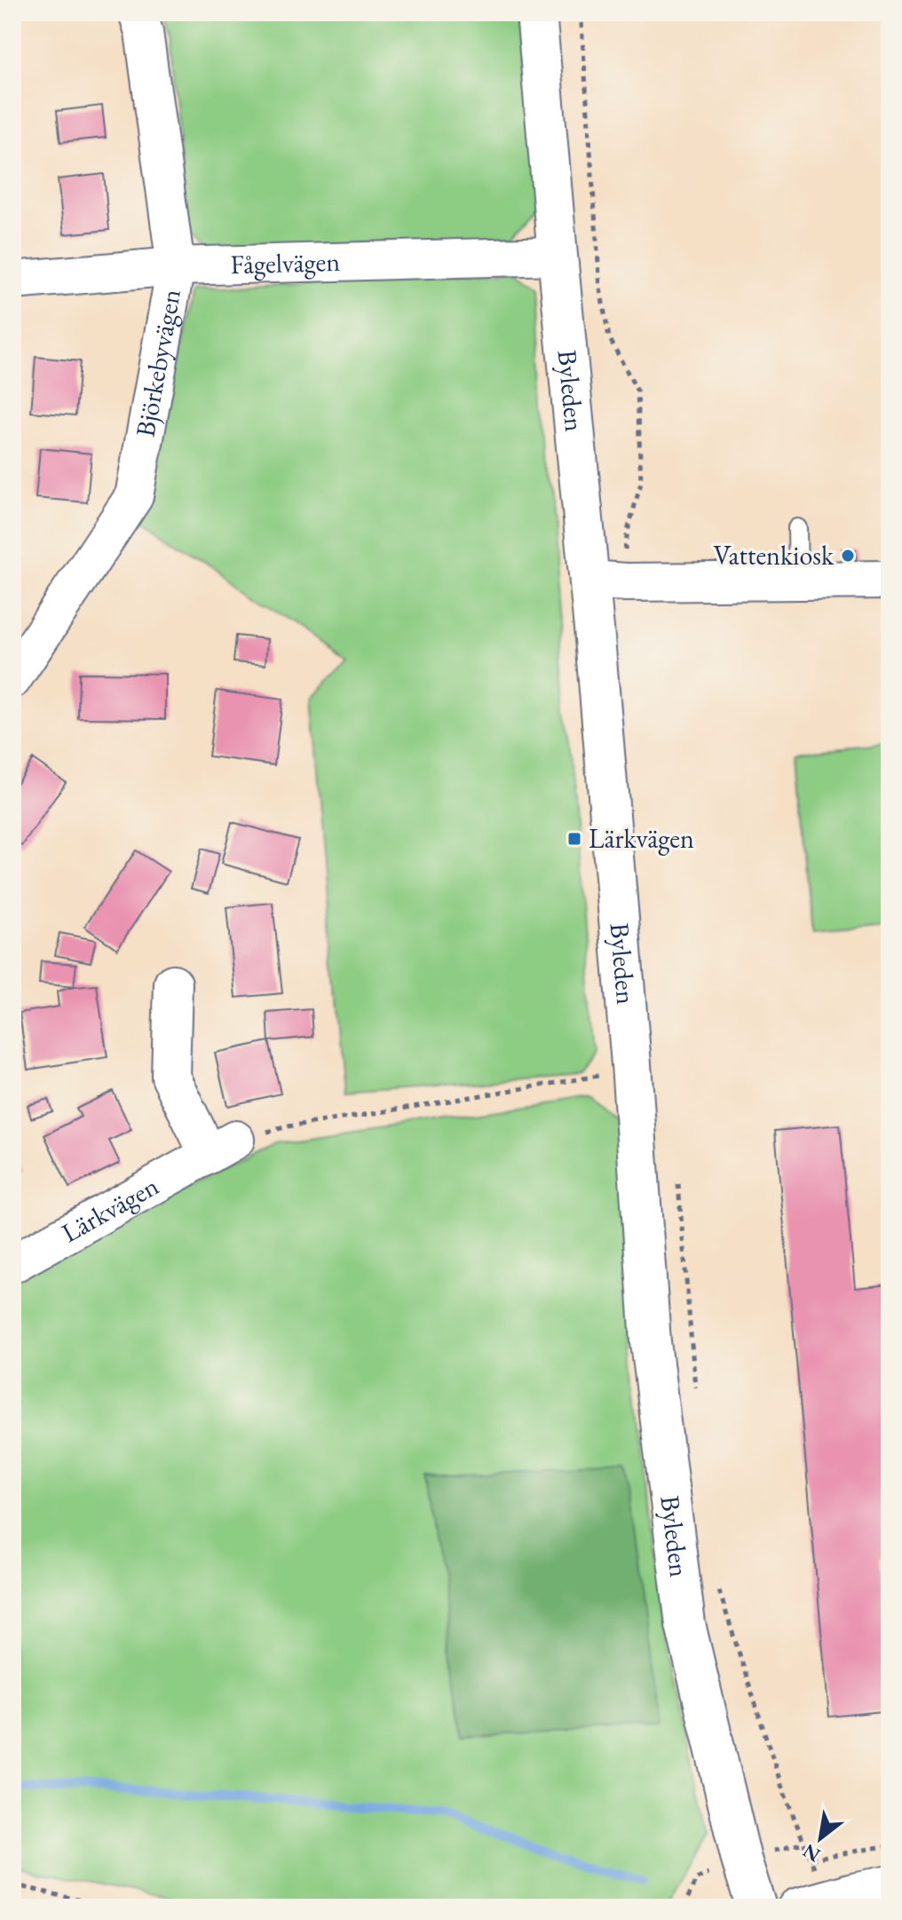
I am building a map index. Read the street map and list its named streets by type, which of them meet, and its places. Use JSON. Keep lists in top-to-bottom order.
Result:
{
  "streets": {
    "street": [
      "Fågelvägen",
      "Björkebyvägen",
      "Byleden",
      "Lärkvägen"
    ]
  },
  "crossings": [
    ["Fågelvägen", "Björkebyvägen"],
    ["Fågelvägen", "Byleden"]
  ],
  "places": {
    "other": ["Vattenkiosk"],
    "transit": ["Lärkvägen"]
  },
  "north": "bottom left"
}
